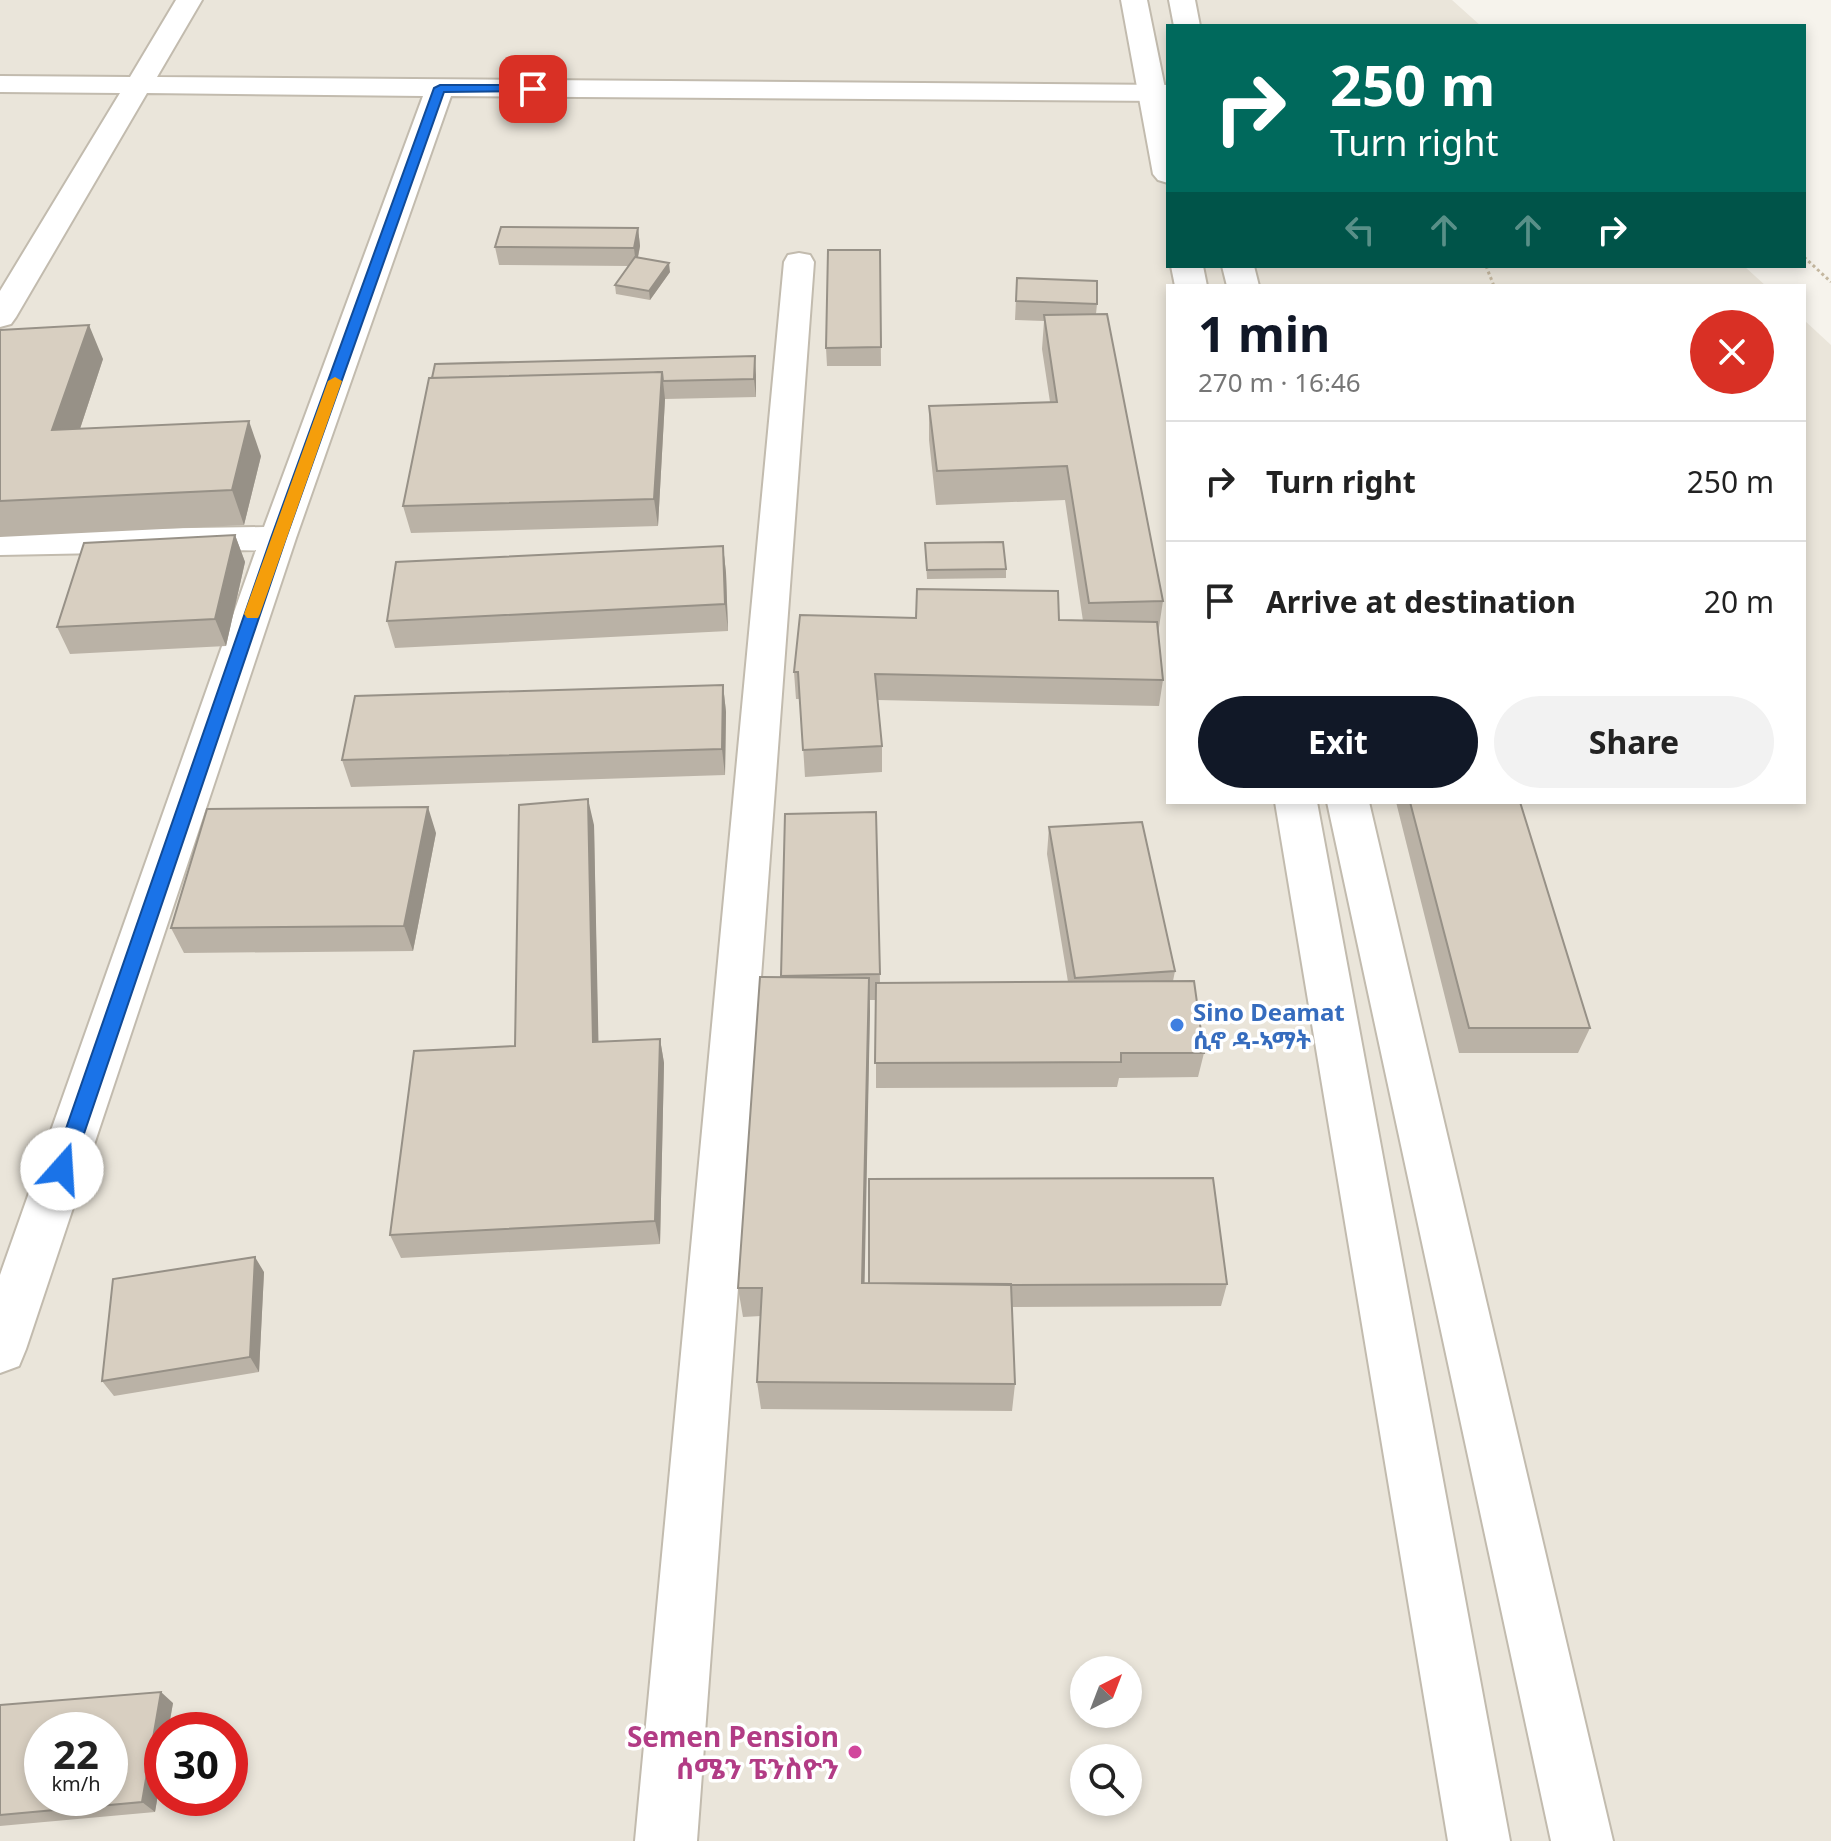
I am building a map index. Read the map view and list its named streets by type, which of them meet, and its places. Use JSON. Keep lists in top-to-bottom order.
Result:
{
  "places": ["Sino Deamat ሲኖ ዳ-ኣማት", "Semen Pension ሰሜን ፔንስዮን"],
  "north": "top right",
  "page": {
    "turn": ["250 m", "Turn right"],
    "heading": ["1 min", "270 m · 16:46"],
    "list": [
      {
        "name": "Turn right",
        "value": "250 m"
      },
      {
        "name": "Arrive at destination",
        "value": "20 m"
      }
    ],
    "buttons": ["Exit", "Share"],
    "speed": "22 km/h",
    "limit": "30"
  }
}
